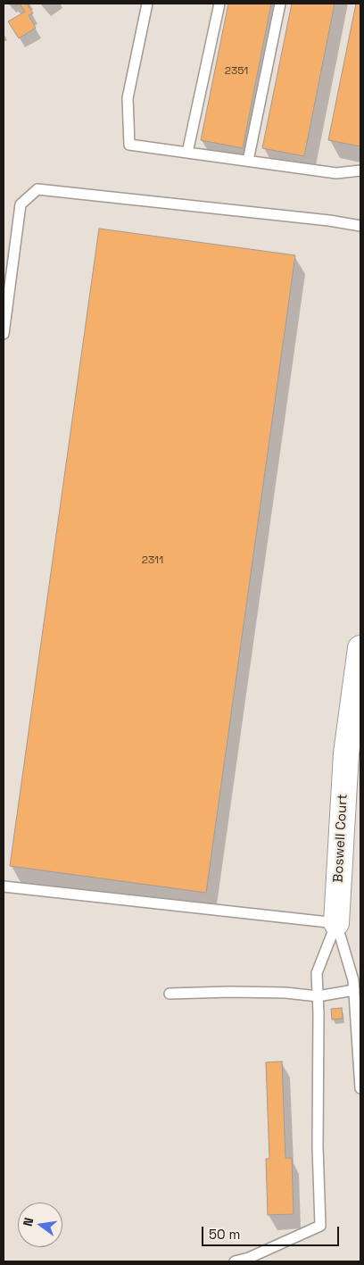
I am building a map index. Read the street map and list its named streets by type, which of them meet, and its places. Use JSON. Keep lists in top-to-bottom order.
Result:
{
  "streets": {
    "street": ["Boswell Court"]
  },
  "house_numbers": ["2351", "2311"],
  "scale_bar": "50 m",
  "north": "left"
}
